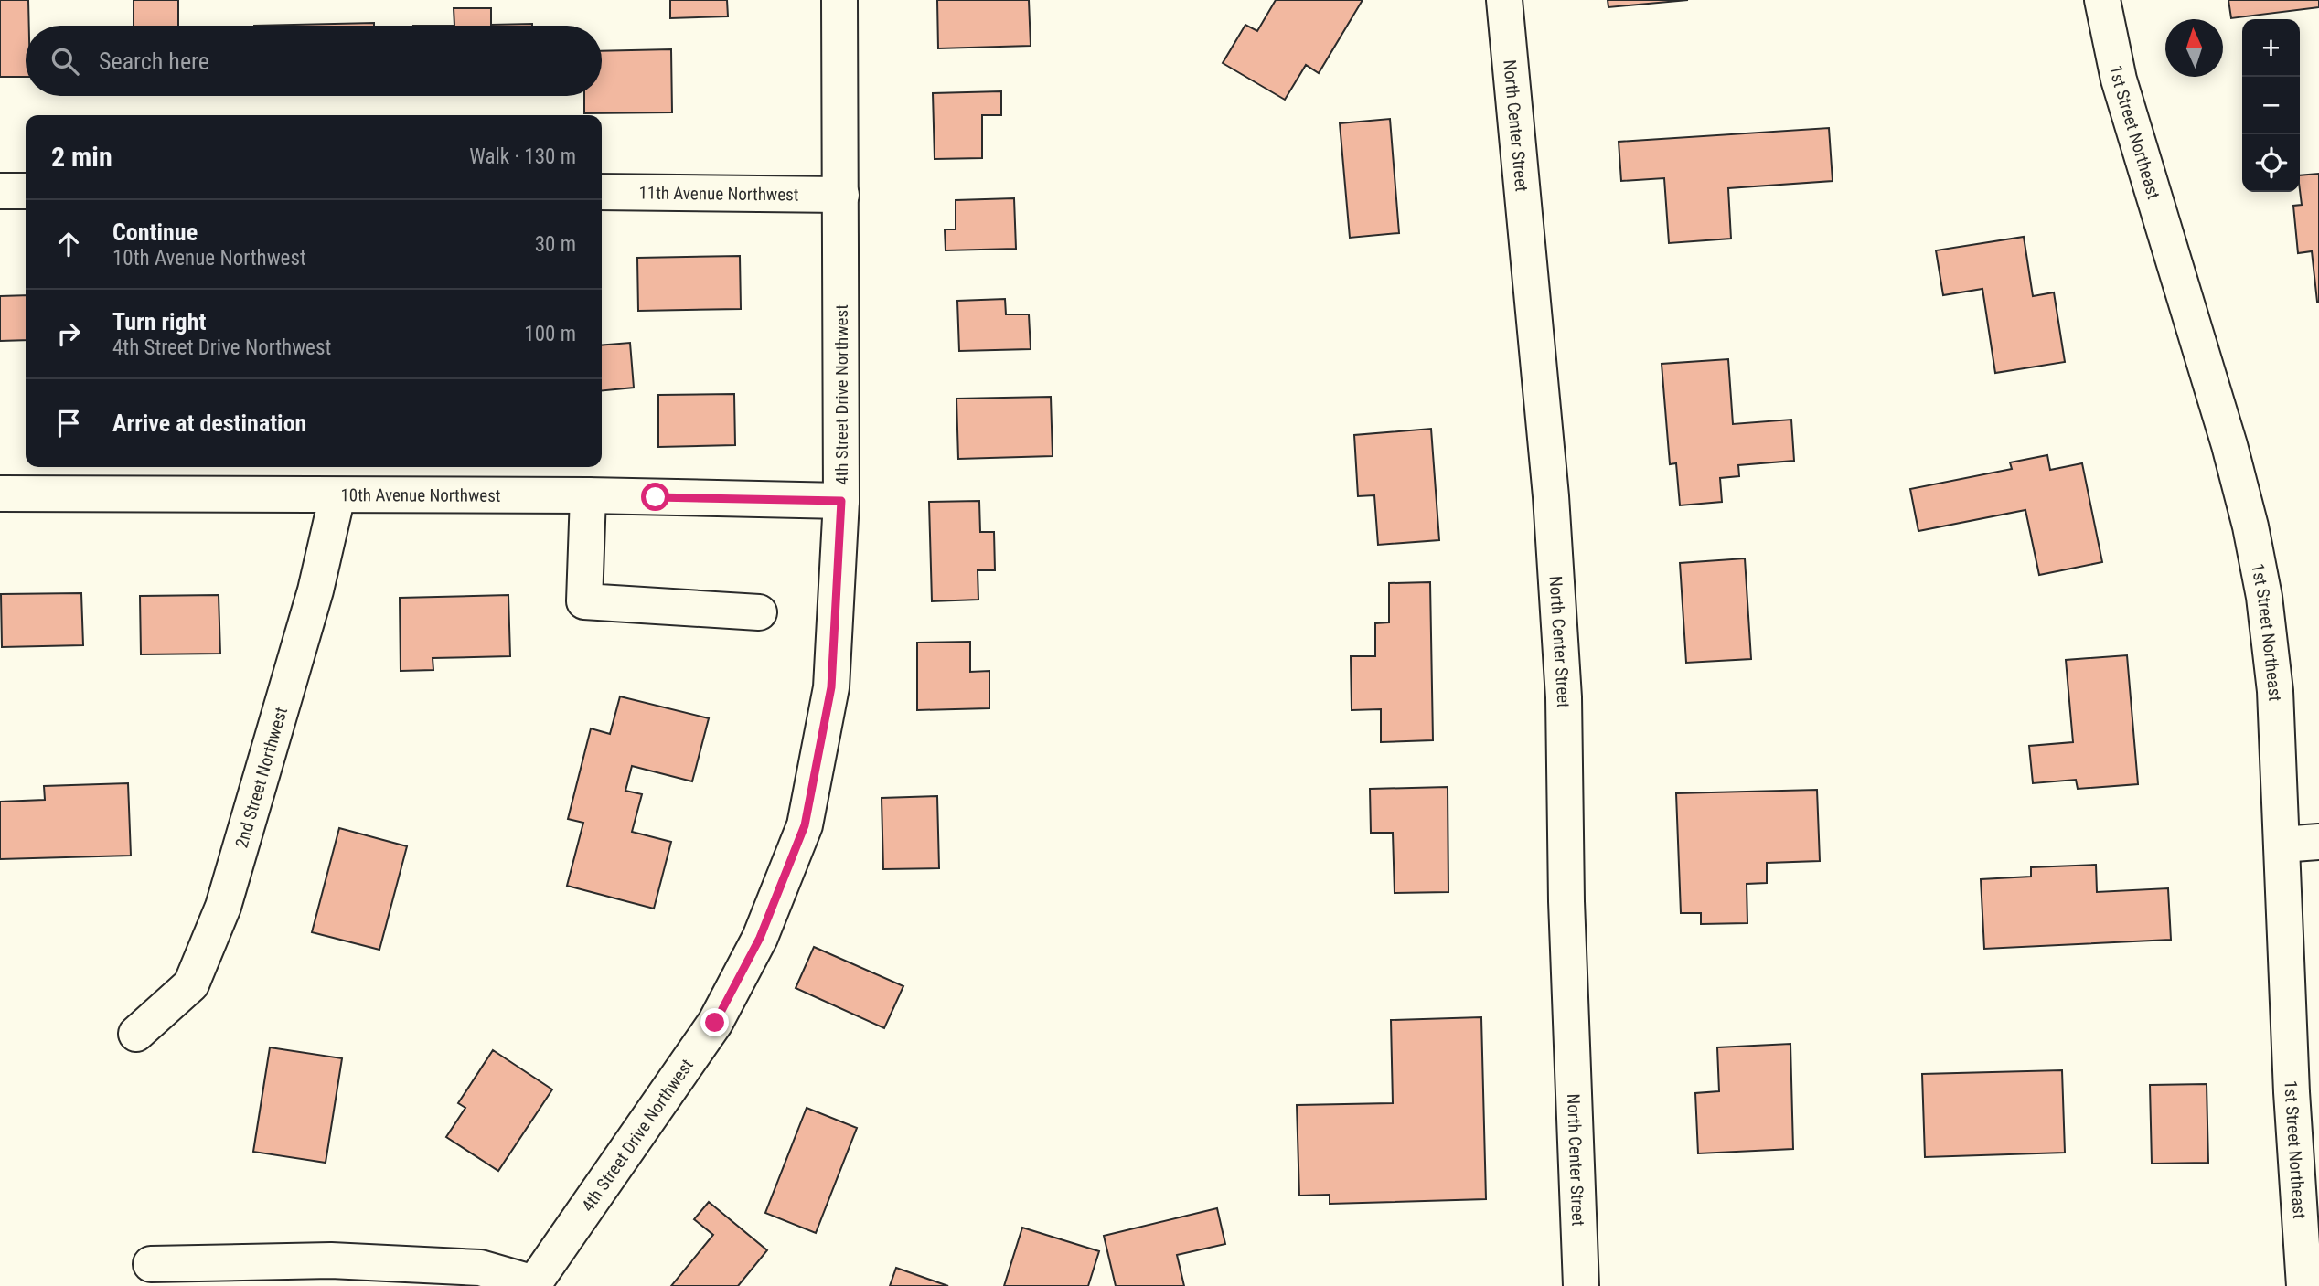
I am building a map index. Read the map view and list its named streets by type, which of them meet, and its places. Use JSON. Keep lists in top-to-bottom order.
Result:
{
  "streets": {
    "street": [
      "North Center Street",
      "1st Street Northeast",
      "11th Avenue Northwest",
      "4th Street Drive Northwest",
      "10th Avenue Northwest",
      "2nd Street Northwest"
    ]
  },
  "crossings": [
    ["11th Avenue Northwest", "4th Street Drive Northwest"],
    ["4th Street Drive Northwest", "10th Avenue Northwest"],
    ["10th Avenue Northwest", "2nd Street Northwest"]
  ],
  "north": "top",
  "page": {
    "map_buttons": ["+", "−"],
    "search": "Search here",
    "heading": ["2 min", "Walk · 130 m"],
    "list": [
      ["Continue", "10th Avenue Northwest", "30 m"],
      ["Turn right", "4th Street Drive Northwest", "100 m"],
      "Arrive at destination"
    ]
  }
}
